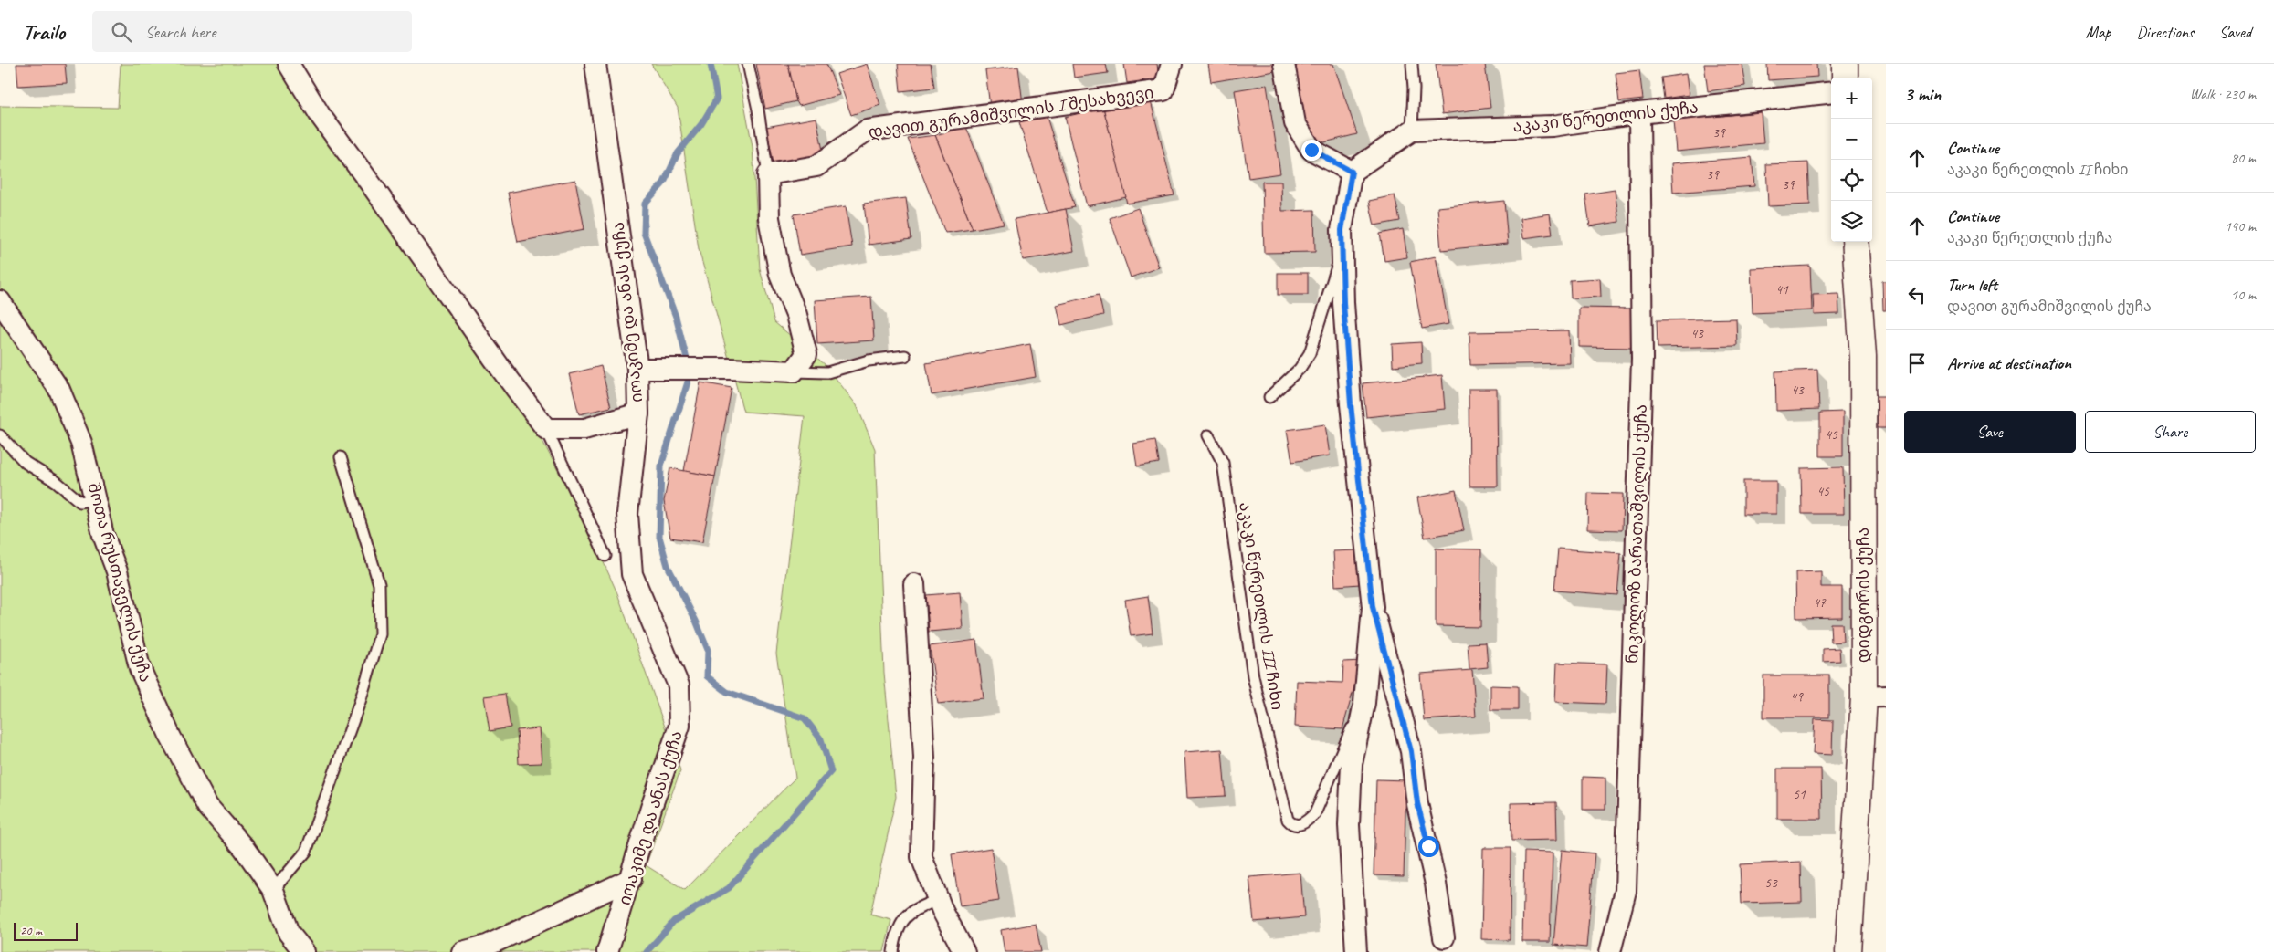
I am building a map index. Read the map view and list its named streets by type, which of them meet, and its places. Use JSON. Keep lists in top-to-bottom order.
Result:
{
  "streets": {
    "street": [
      "დავით გურამიშვილის I შესახვევი",
      "აკაკი წერეთლის ქუჩა",
      "იოაკიმე და ანას ქუჩა",
      "ნიკოლოზ ბარათაშვილის ქუჩა",
      "შოთა რუსთაველის ქუჩა",
      "დიდგორის ქუჩა"
    ],
    "lane": ["აკაკი წერეთლის III ჩიხი"]
  },
  "crossings": [
    ["აკაკი წერეთლის ქუჩა", "ნიკოლოზ ბარათაშვილის ქუჩა"]
  ],
  "house_numbers": [
    "39",
    "39",
    "39",
    "41",
    "43",
    "43",
    "45",
    "45",
    "47",
    "49",
    "51",
    "53"
  ],
  "scale_bar": "20 m",
  "page": {
    "header": "Trailo",
    "search": "Search here",
    "nav": ["Map", "Directions", "Saved"],
    "heading": ["3 min", "Walk · 230 m"],
    "map_buttons": ["+", "−"],
    "list": [
      ["Continue", "აკაკი წერეთლის II ჩიხი", "80 m"],
      ["Continue", "აკაკი წერეთლის ქუჩა", "140 m"],
      ["Turn left", "დავით გურამიშვილის ქუჩა", "10 m"],
      "Arrive at destination"
    ],
    "buttons": ["Save", "Share"],
    "scale": "20 m"
  }
}
